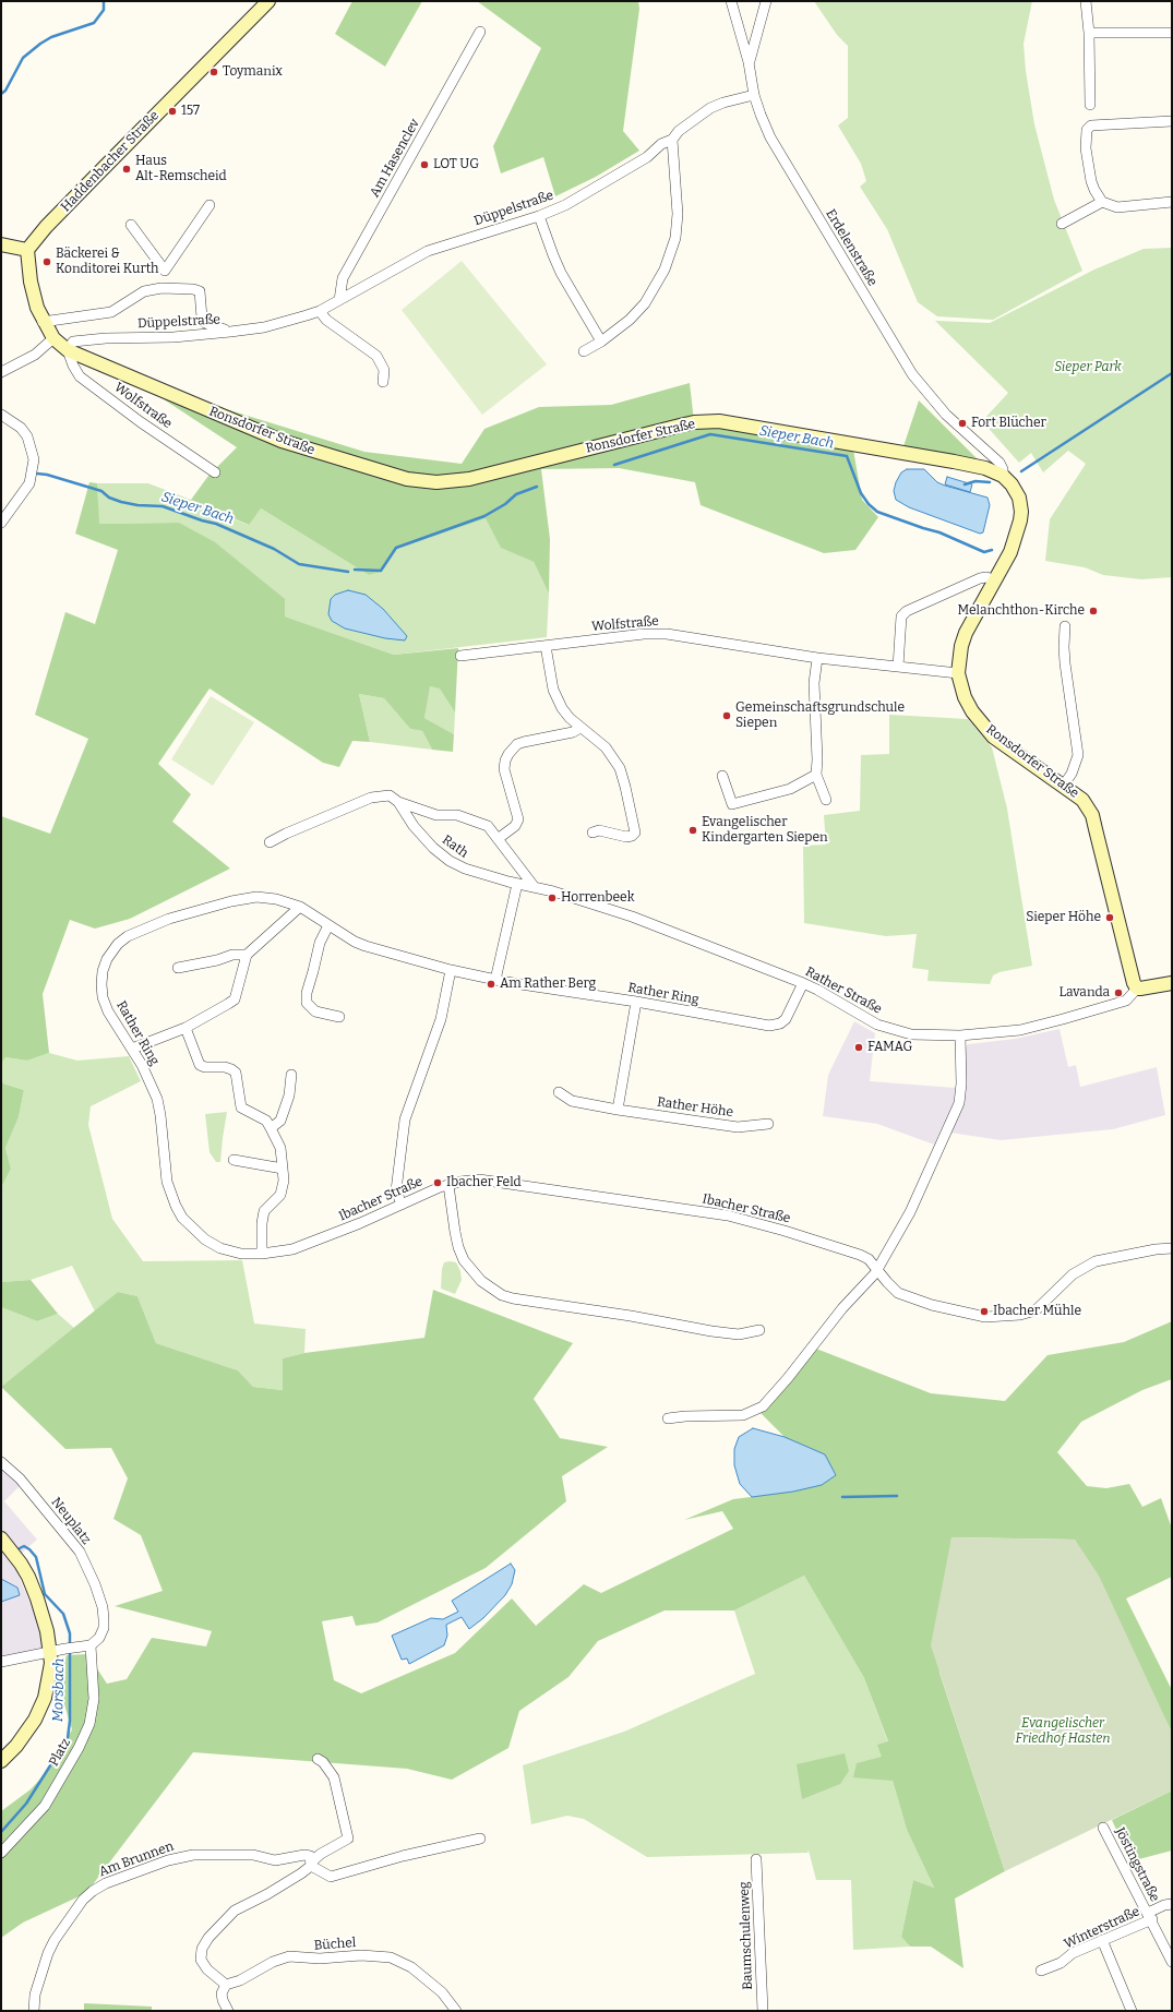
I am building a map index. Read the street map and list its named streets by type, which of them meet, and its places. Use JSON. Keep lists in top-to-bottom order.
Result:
{
  "streets": {
    "main road": ["Haddenbacher Straße", "Ronsdorfer Straße"],
    "street": [
      "Am Hasenclev",
      "Düppelstraße",
      "Erdelenstraße",
      "Wolfstraße",
      "Rath",
      "Rather Straße",
      "Rather Ring",
      "Rather Höhe",
      "Ibacher Straße",
      "Neuplatz",
      "Platz",
      "Am Brunnen",
      "Jöstingstraße",
      "Winterstraße",
      "Baumschulenweg",
      "Büchel"
    ]
  },
  "crossings": [
    ["Am Hasenclev", "Düppelstraße"],
    ["Haddenbacher Straße", "Ronsdorfer Straße"],
    ["Düppelstraße", "Erdelenstraße"],
    ["Düppelstraße", "Wolfstraße"],
    ["Düppelstraße", "Ronsdorfer Straße"],
    ["Erdelenstraße", "Ronsdorfer Straße"],
    ["Wolfstraße", "Ronsdorfer Straße"],
    ["Ronsdorfer Straße", "Rather Straße"],
    ["Rath", "Rather Straße"],
    ["Rather Straße", "Rather Ring"],
    ["Rather Ring", "Ibacher Straße"],
    ["Neuplatz", "Platz"],
    ["Jöstingstraße", "Winterstraße"]
  ],
  "water": ["Sieper Bach", "Morsbach"],
  "parks": ["Sieper Park", "Evangelischer Friedhof Hasten"],
  "places": [
    "Toymanix",
    "157",
    "LOT UG",
    "Haus Alt-Remscheid",
    "Bäckerei & Konditorei Kurth",
    "Fort Blücher",
    "Melanchthon-Kirche",
    "Gemeinschaftsgrundschule Siepen",
    "Evangelischer Kindergarten Siepen",
    "Horrenbeek",
    "Sieper Höhe",
    "Am Rather Berg",
    "Lavanda",
    "FAMAG",
    "Ibacher Feld",
    "Ibacher Mühle"
  ]
}
